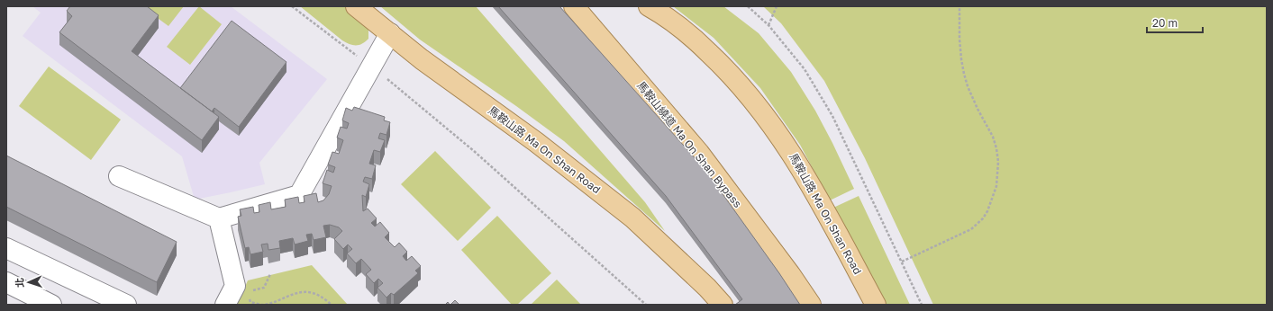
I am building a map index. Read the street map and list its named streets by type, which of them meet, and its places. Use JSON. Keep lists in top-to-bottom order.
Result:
{
  "streets": {
    "main road": ["馬鞍山繞道 Ma On Shan Bypass", "馬鞍山路 Ma On Shan Road"]
  },
  "scale_bar": "20 m",
  "north": "left"
}
